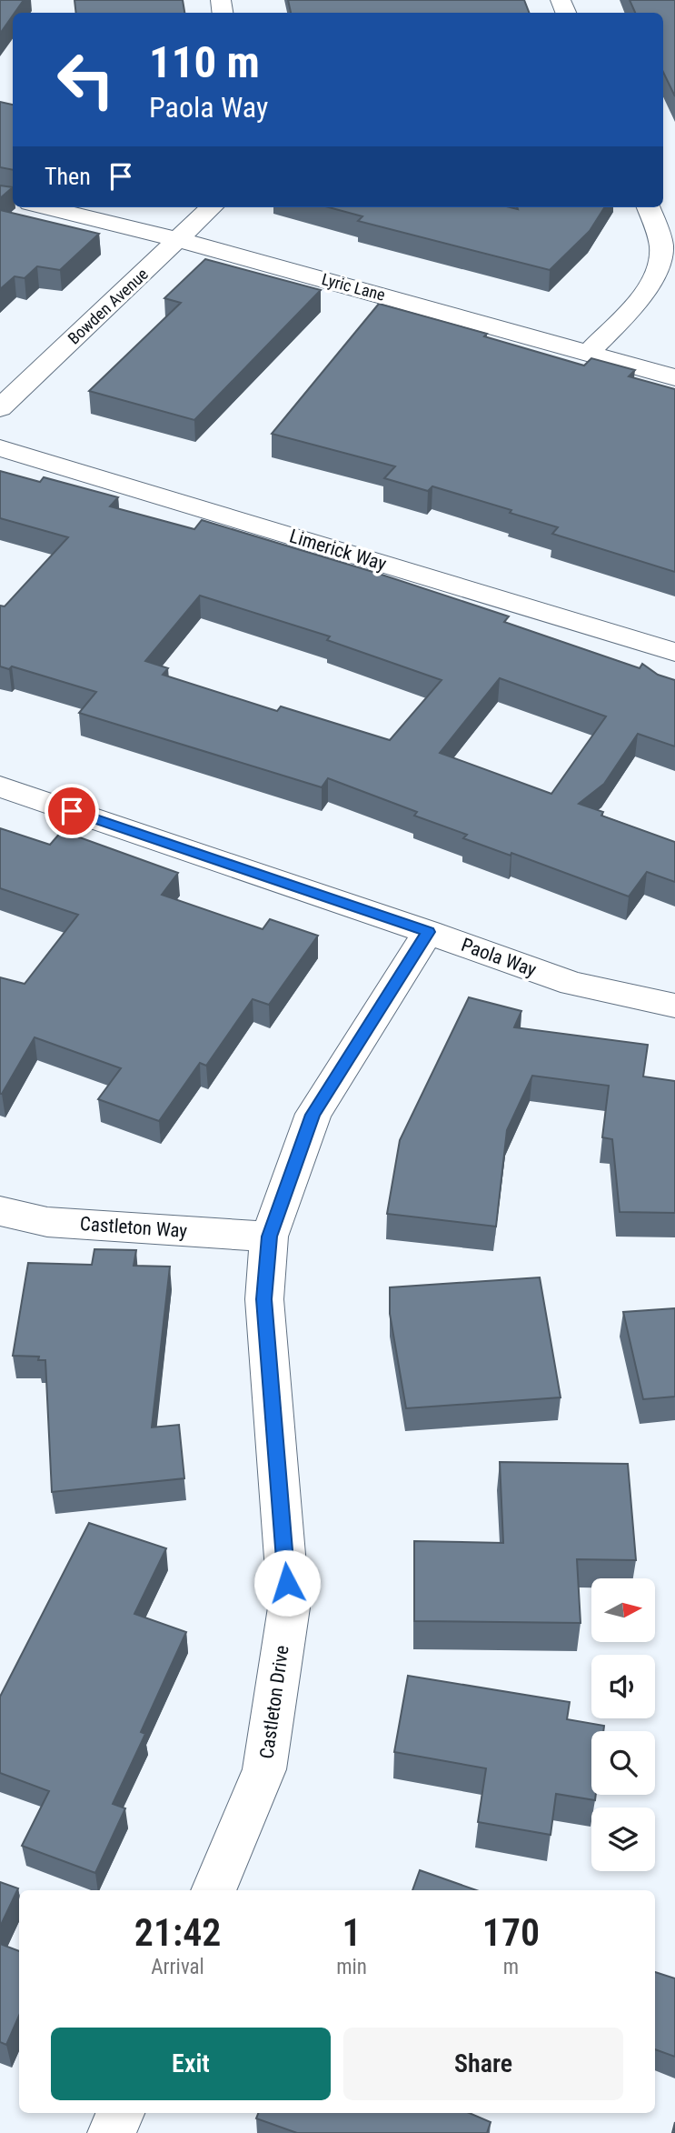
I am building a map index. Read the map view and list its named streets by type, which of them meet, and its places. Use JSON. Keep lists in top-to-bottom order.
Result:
{
  "streets": {
    "street": [
      "Lyric Lane",
      "Bowden Avenue",
      "Limerick Way",
      "Paola Way",
      "Castleton Way",
      "Castleton Drive"
    ]
  },
  "crossings": [
    ["Lyric Lane", "Bowden Avenue"],
    ["Paola Way", "Castleton Drive"],
    ["Castleton Way", "Castleton Drive"]
  ],
  "north": "right",
  "page": {
    "turn": ["110 m", "Paola Way"],
    "then": "Then",
    "eta": [
      "21:42",
      "Arrival",
      "1",
      "min",
      "170",
      "m"
    ],
    "buttons": ["Exit", "Share"]
  }
}
